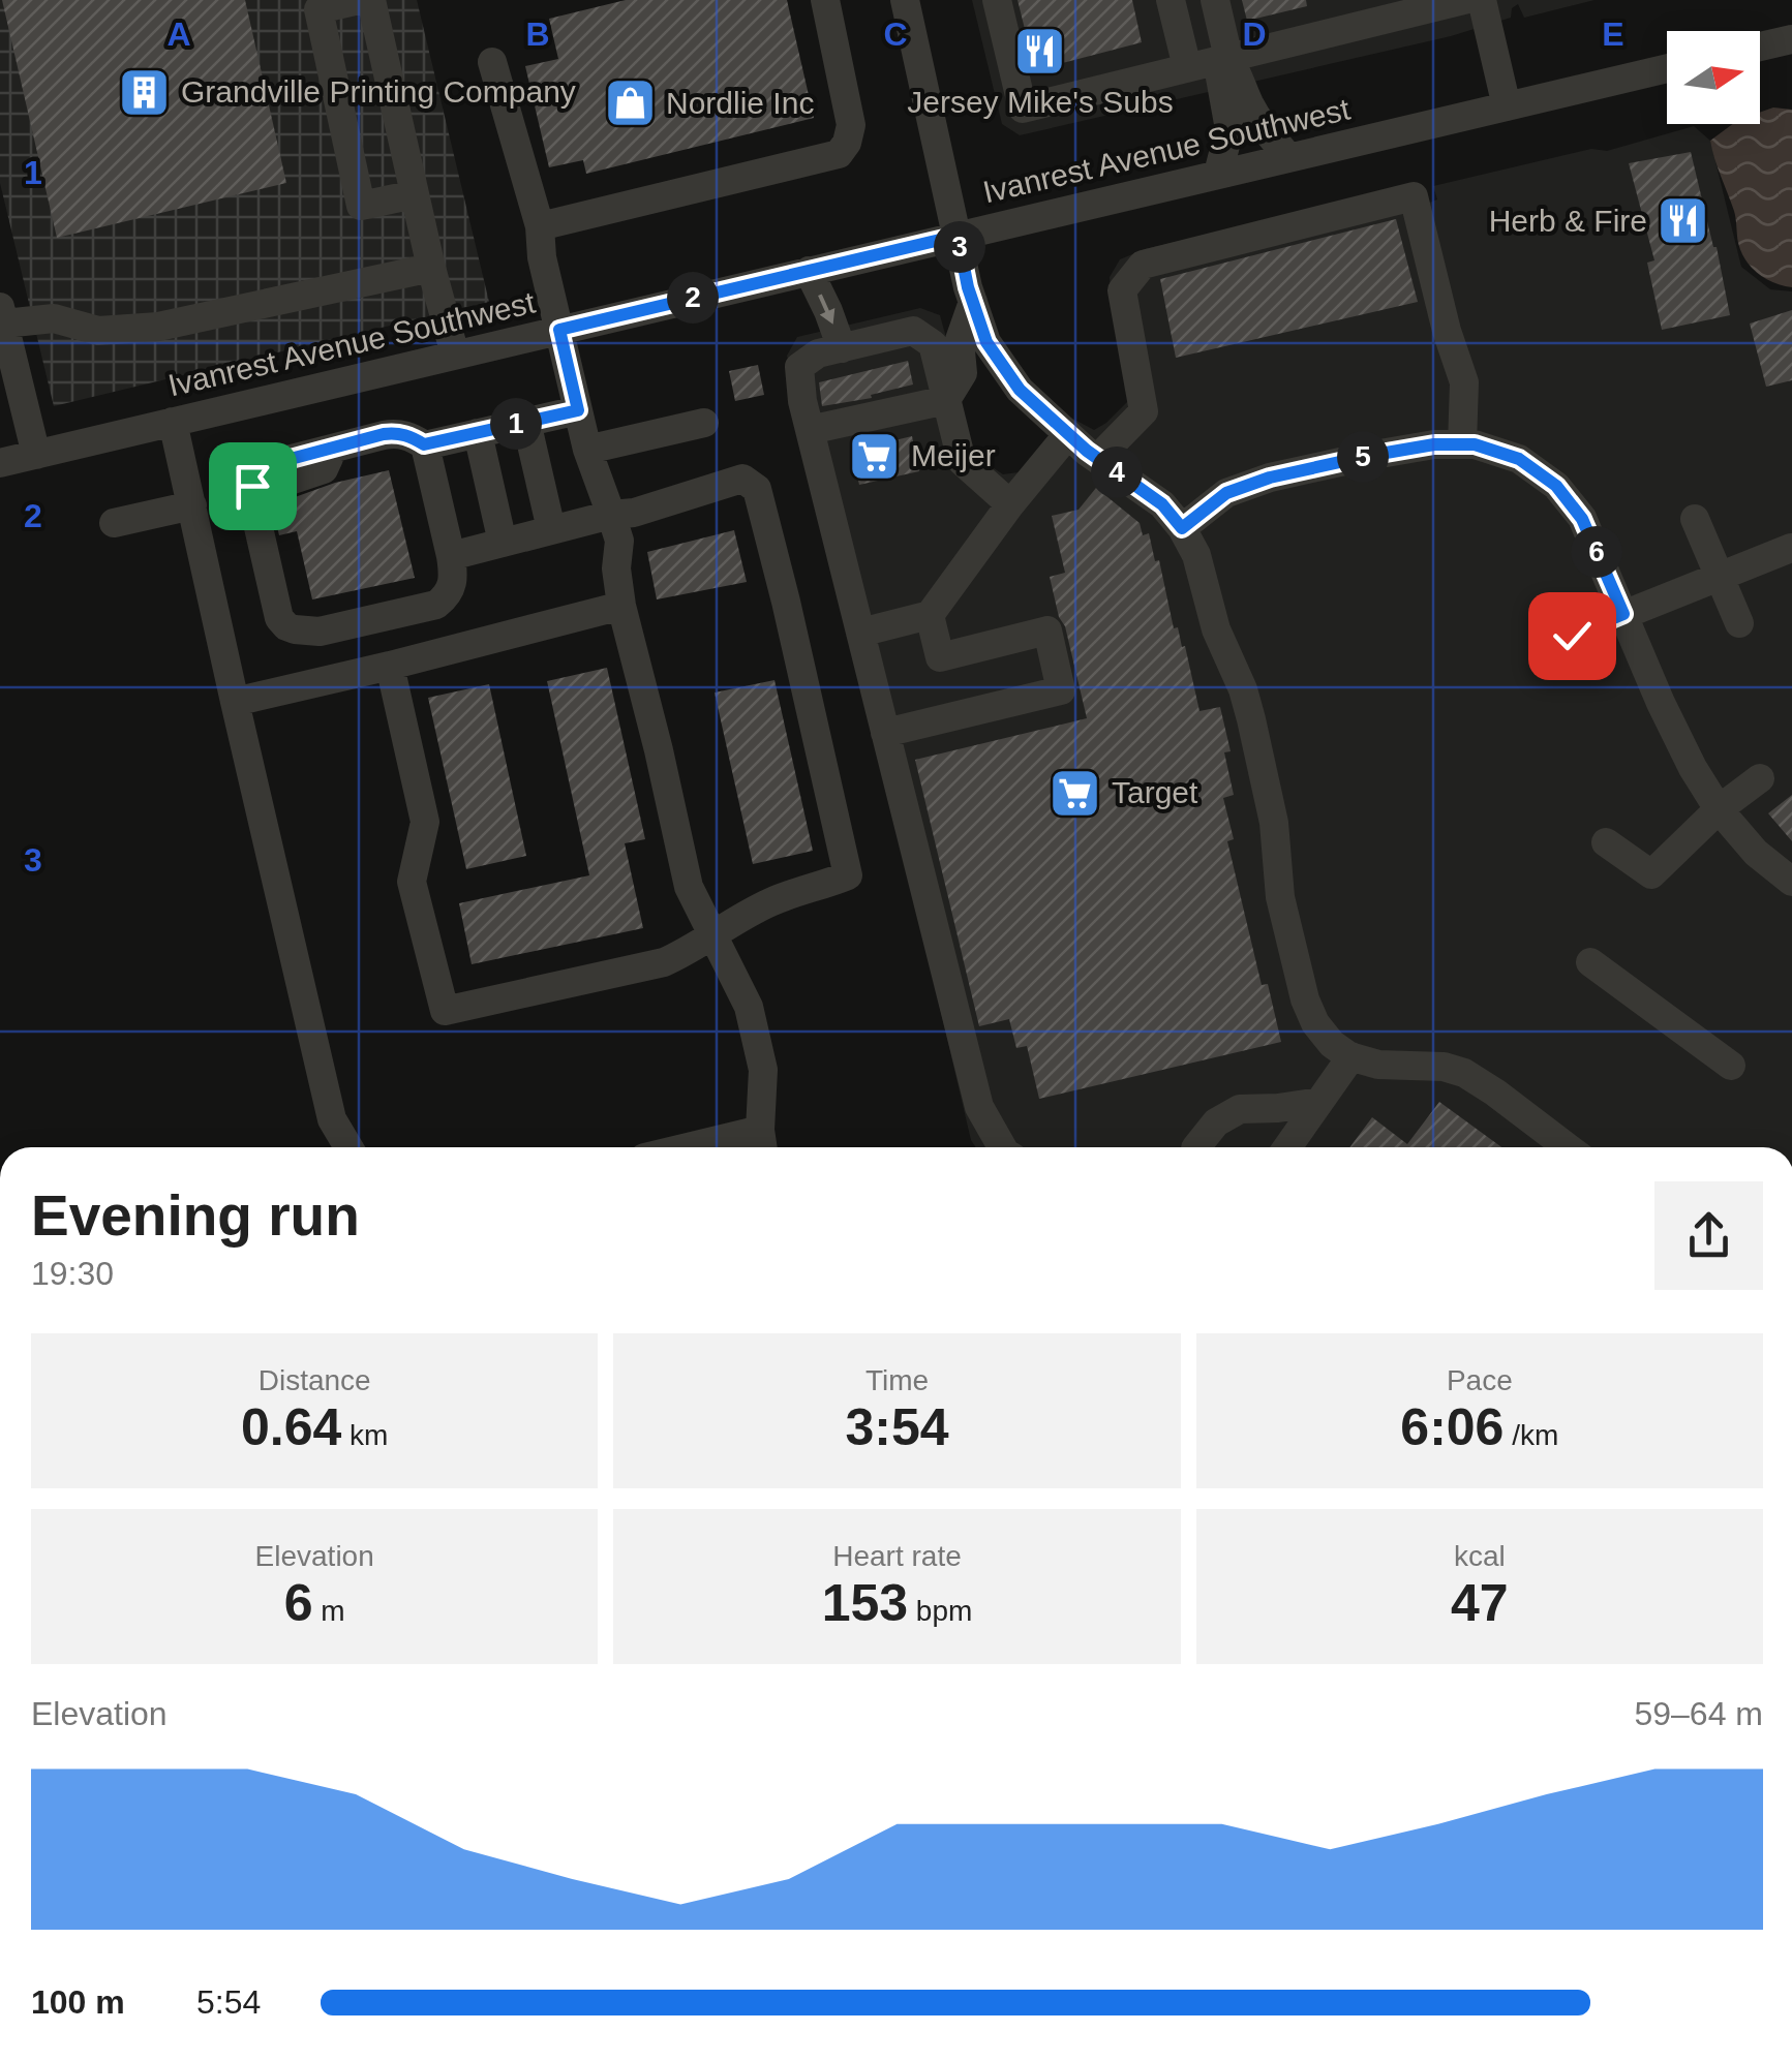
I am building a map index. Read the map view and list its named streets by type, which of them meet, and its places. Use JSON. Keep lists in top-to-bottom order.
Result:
{
  "streets": {
    "street": ["Ivanrest Avenue Southwest"]
  },
  "places": {
    "restaurant": ["Jersey Mike's Subs", "Herb & Fire"],
    "building": ["Grandville Printing Company"],
    "shop": ["Nordlie Inc"],
    "supermarket": ["Meijer", "Target"]
  },
  "north": "right",
  "page": {
    "pins": [
      "3",
      "2",
      "1",
      "5",
      "4",
      "6"
    ],
    "heading": ["Evening run", "19:30"],
    "stats": [
      ["Distance", "0.64 km"],
      ["Time", "3:54"],
      ["Pace", "6:06 /km"],
      ["Elevation", "6 m"],
      ["Heart rate", "153 bpm"],
      ["kcal", "47"]
    ],
    "chart": ["Elevation", "59–64 m"],
    "list": [
      {
        "name": "100 m",
        "note": "5:54"
      }
    ]
  },
  "grid": {
    "columns": [
      "A",
      "B",
      "C",
      "D",
      "E"
    ],
    "rows": ["1", "2", "3"]
  }
}
